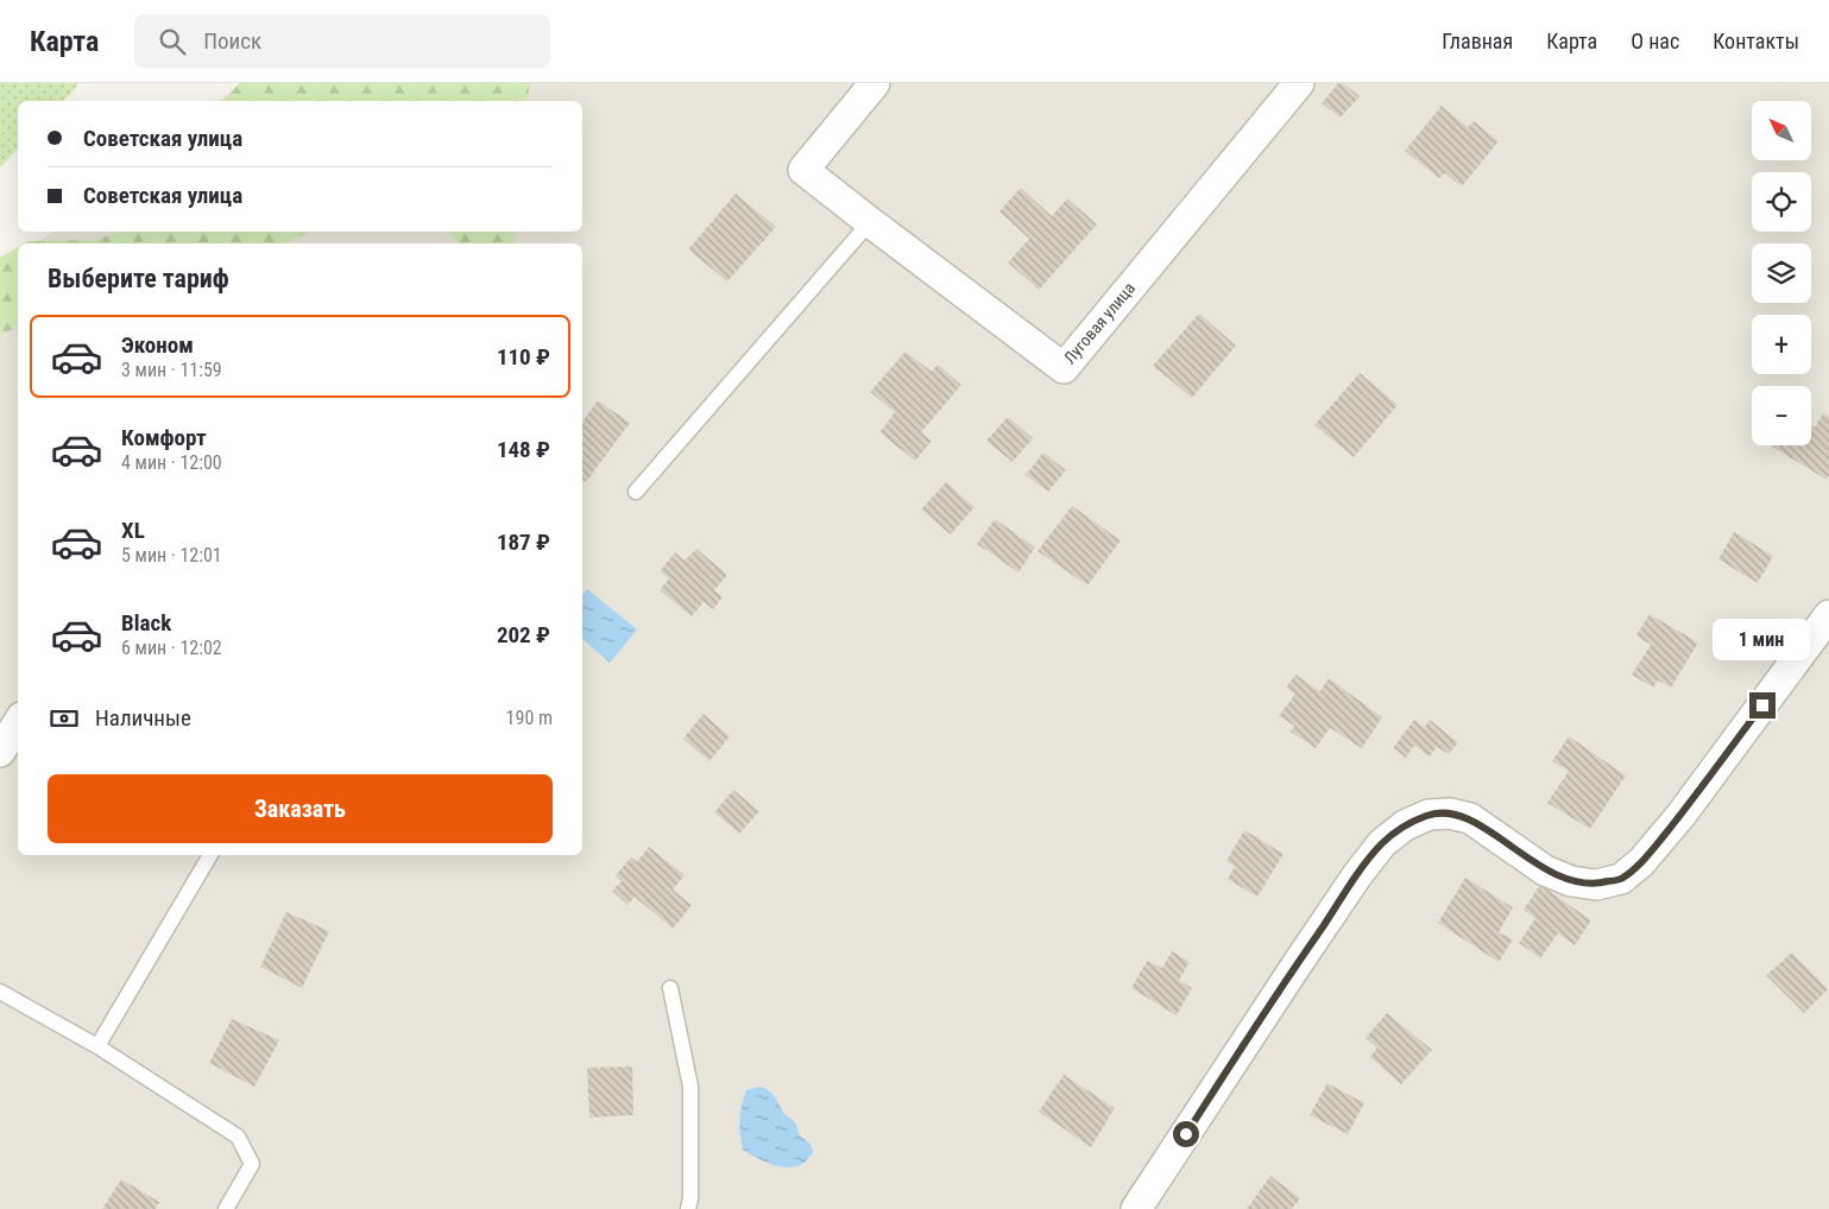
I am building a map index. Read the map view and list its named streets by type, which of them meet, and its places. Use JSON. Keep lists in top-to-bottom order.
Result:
{
  "streets": {
    "street": ["Луговая улица"]
  },
  "north": "top left",
  "page": {
    "header": "Карта",
    "search": "Поиск",
    "nav": [
      "Главная",
      "Карта",
      "О нас",
      "Контакты"
    ],
    "map_buttons": ["+", "−"],
    "banner": ["Советская улица", "Советская улица"],
    "heading": "Выберите тариф",
    "list": [
      {
        "name": "Эконом",
        "note": "3 мин · 11:59",
        "value": "110 ₽"
      },
      {
        "name": "Комфорт",
        "note": "4 мин · 12:00",
        "value": "148 ₽"
      },
      {
        "name": "XL",
        "note": "5 мин · 12:01",
        "value": "187 ₽"
      },
      {
        "name": "Black",
        "note": "6 мин · 12:02",
        "value": "202 ₽"
      }
    ],
    "bubble": "1 мин",
    "pay": ["Наличные", "190 m"],
    "buttons": "Заказать"
  }
}
